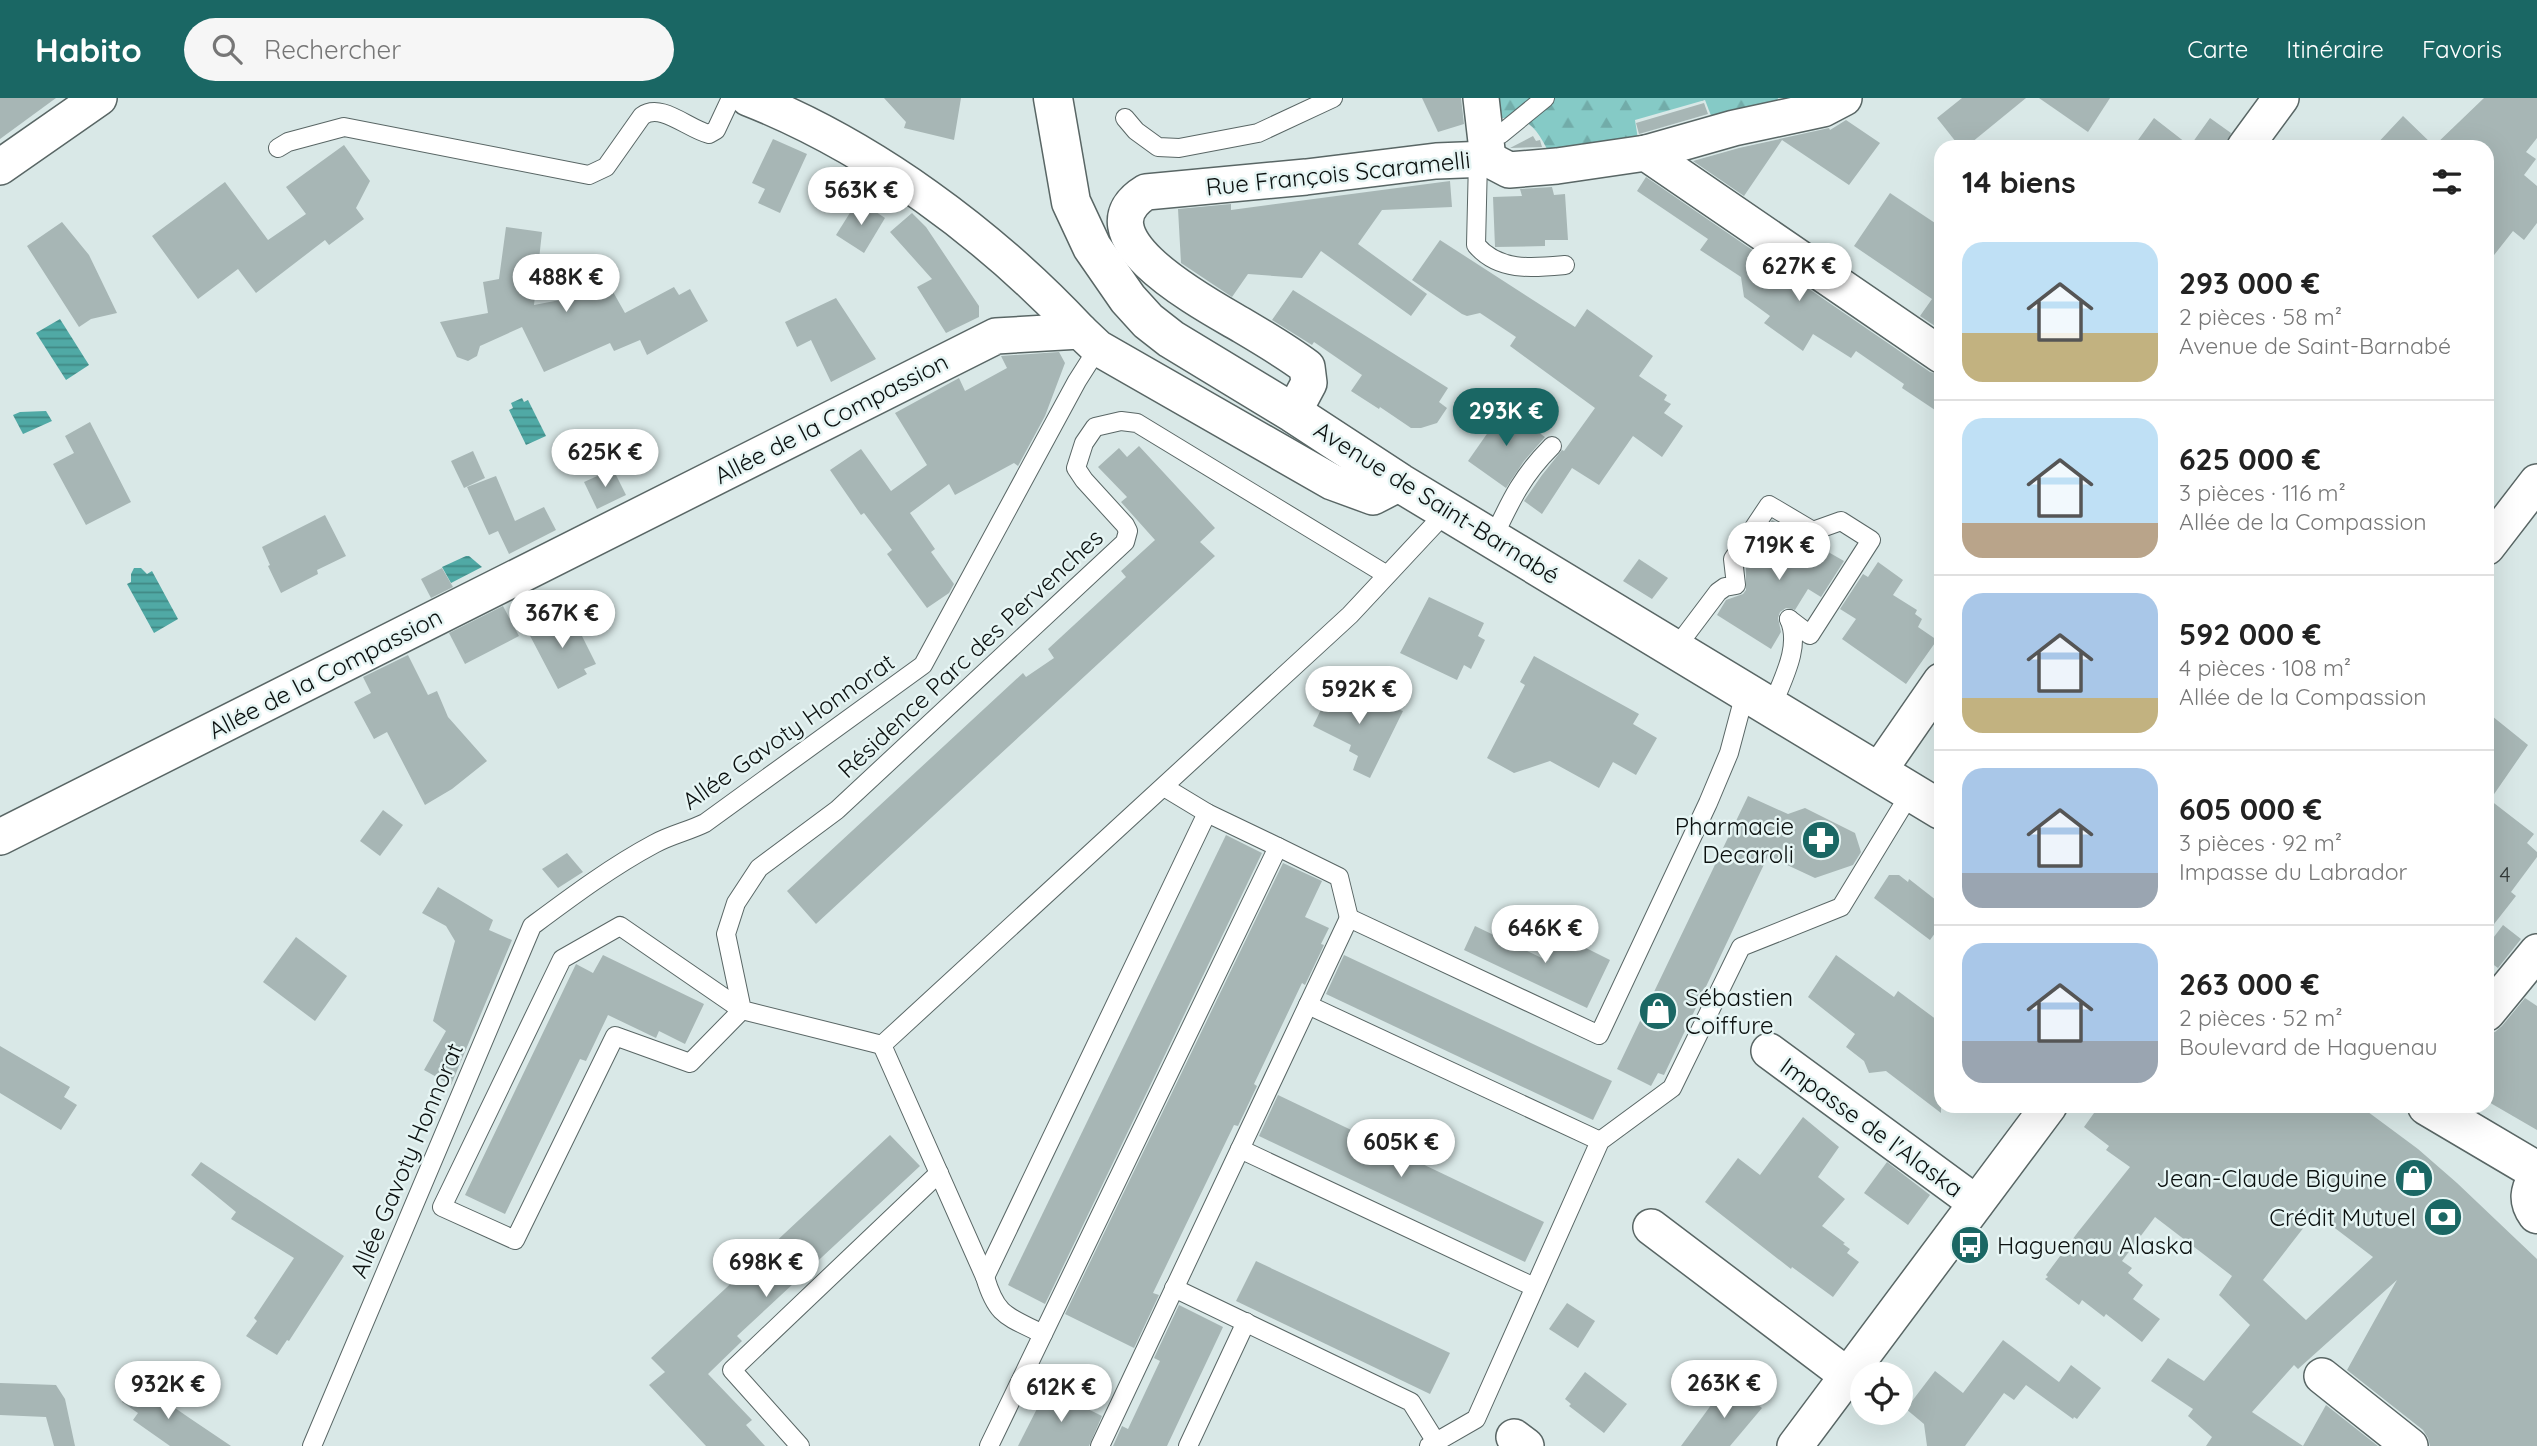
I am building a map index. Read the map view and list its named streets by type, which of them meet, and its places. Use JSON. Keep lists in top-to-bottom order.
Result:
{
  "streets": {
    "main road": ["Avenue de Saint-Barnabé"],
    "street": ["Rue François Scaramelli", "Allée de la Compassion", "Impasse de l'Alaska"],
    "lane": ["Résidence Parc des Pervenches", "Allée Gavoty Honnorat"]
  },
  "crossings": [
    ["Rue François Scaramelli", "Avenue de Saint-Barnabé"],
    ["Allée de la Compassion", "Allée Gavoty Honnorat"]
  ],
  "places": {
    "pharmacy": ["Pharmacie Decaroli"],
    "shop": ["Sébastien Coiffure", "Jean-Claude Biguine"],
    "bank": ["Crédit Mutuel"],
    "bus stop": ["Haguenau Alaska"]
  },
  "house_numbers": ["4"],
  "page": {
    "header": "Habito",
    "search": "Rechercher",
    "nav": ["Carte", "Itinéraire", "Favoris"],
    "heading": "14 biens",
    "price": [
      "563K €",
      "627K €",
      "488K €",
      "293K €",
      "625K €",
      "719K €",
      "367K €",
      "592K €",
      "646K €",
      "605K €",
      "698K €",
      "263K €",
      "932K €",
      "612K €"
    ],
    "list": [
      {
        "name": "293 000 €",
        "note": "2 pièces · 58 m² · Avenue de Saint-Barnabé"
      },
      {
        "name": "625 000 €",
        "note": "3 pièces · 116 m² · Allée de la Compassion"
      },
      {
        "name": "592 000 €",
        "note": "4 pièces · 108 m² · Allée de la Compassion"
      },
      {
        "name": "605 000 €",
        "note": "3 pièces · 92 m² · Impasse du Labrador"
      },
      {
        "name": "263 000 €",
        "note": "2 pièces · 52 m² · Boulevard de Haguenau"
      }
    ]
  }
}
